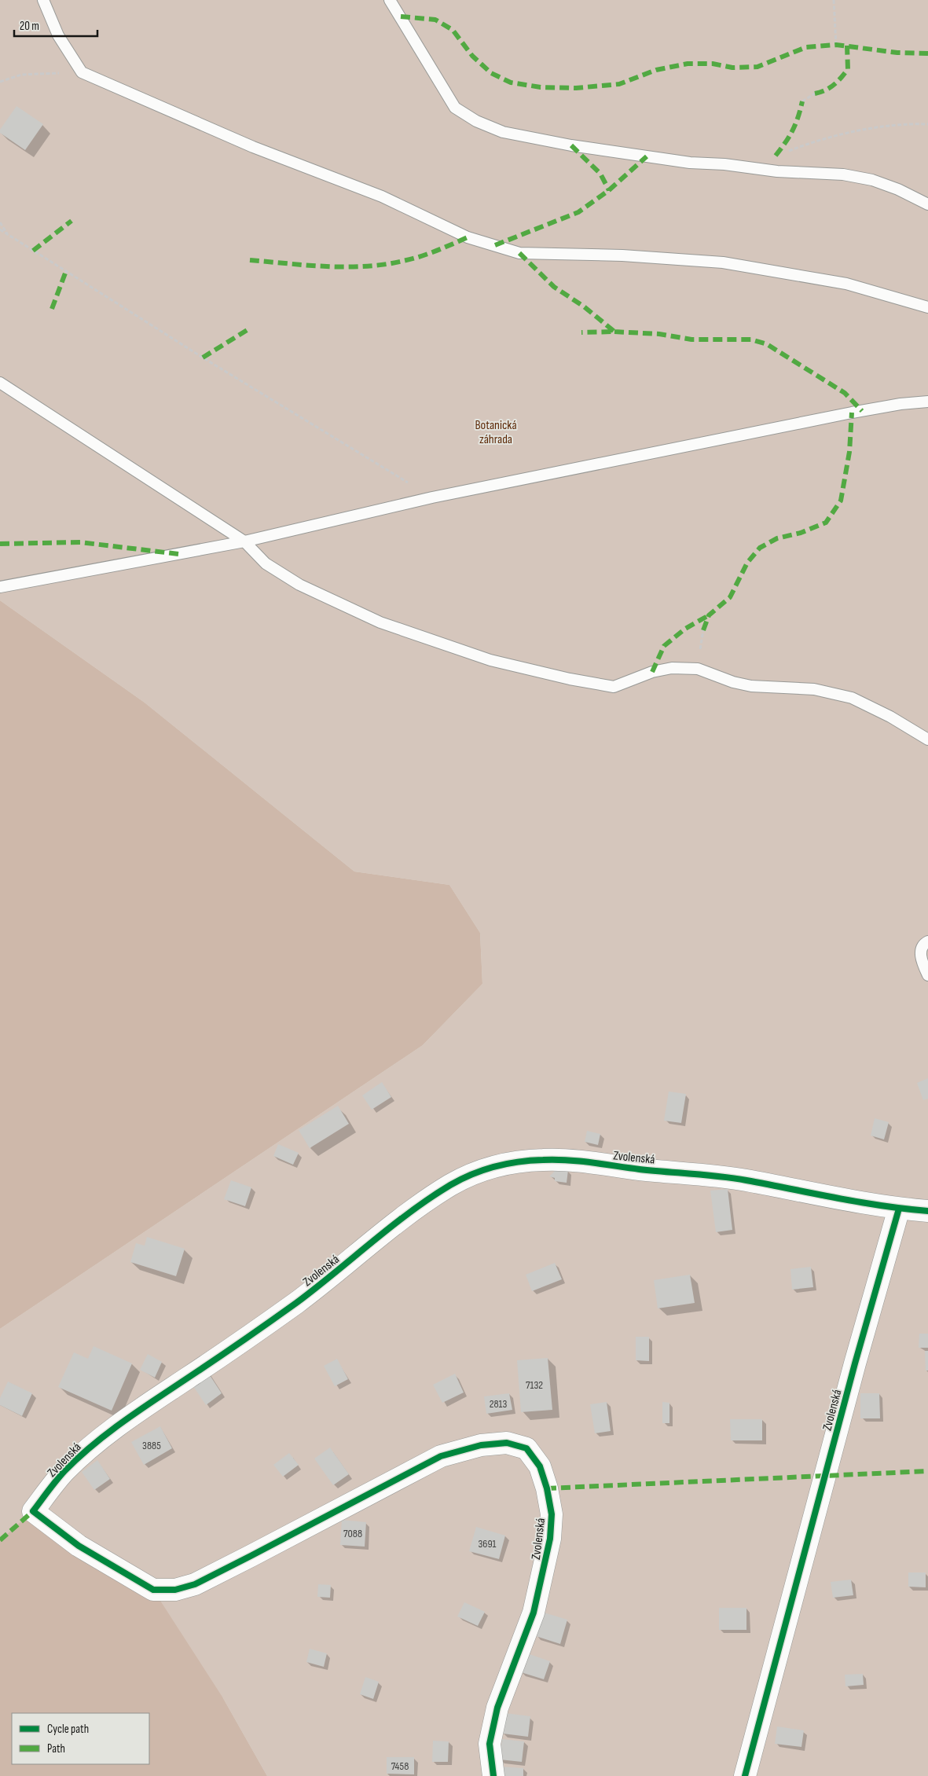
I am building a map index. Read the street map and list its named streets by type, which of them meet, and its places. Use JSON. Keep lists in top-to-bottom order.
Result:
{
  "streets": {
    "street": ["Zvolenská"]
  },
  "parks": ["Botanická záhrada"],
  "house_numbers": [
    "7132",
    "2813",
    "3885",
    "7088",
    "3691",
    "7458"
  ],
  "legend": ["Cycle path", "Path"],
  "scale_bar": "20 m"
}
